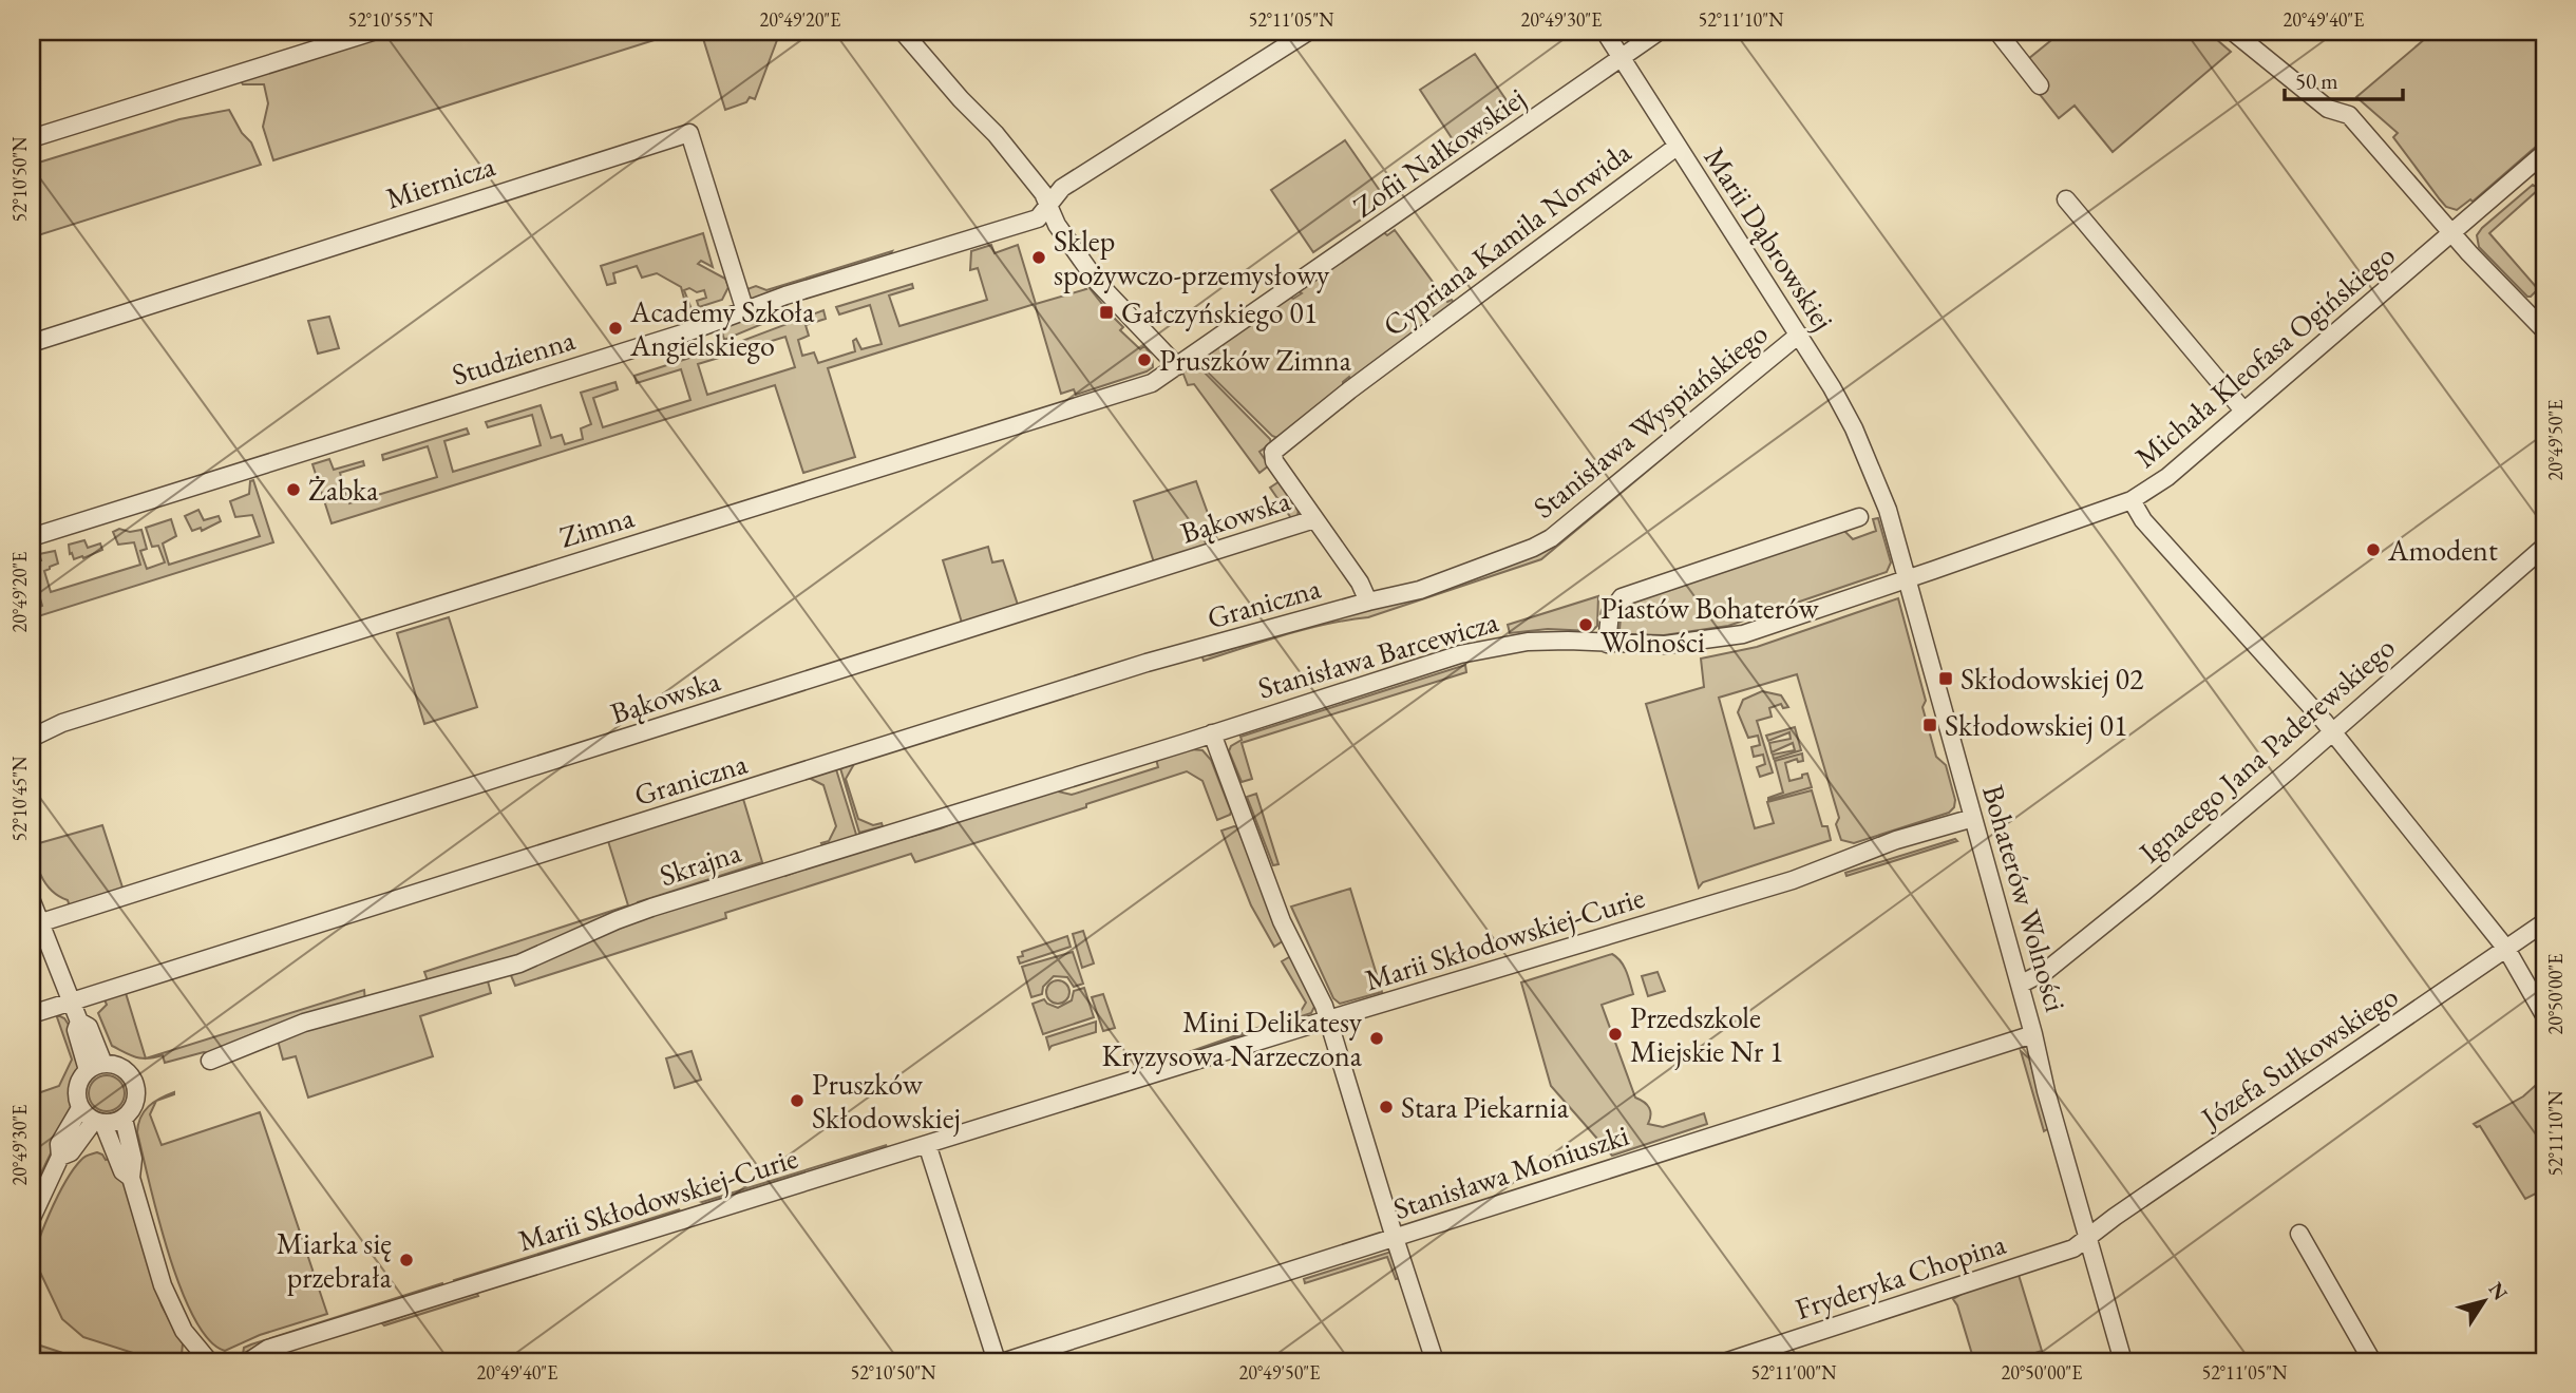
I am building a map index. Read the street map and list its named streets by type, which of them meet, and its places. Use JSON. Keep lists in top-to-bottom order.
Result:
{
  "streets": {
    "street": [
      "Zofii Nałkowskiej",
      "Miernicza",
      "Cypriana Kamila Norwida",
      "Marii Dąbrowskiej",
      "Michała Kleofasa Ogińskiego",
      "Studzienna",
      "Stanisława Wyspiańskiego",
      "Bąkowska",
      "Zimna",
      "Graniczna",
      "Stanisława Barcewicza",
      "Ignacego Jana Paderewskiego",
      "Skrajna",
      "Bohaterów Wolności",
      "Marii Skłodowskiej-Curie",
      "Józefa Sułkowskiego",
      "Stanisława Moniuszki",
      "Fryderyka Chopina"
    ]
  },
  "crossings": [
    ["Zofii Nałkowskiej", "Marii Dąbrowskiej"],
    ["Zofii Nałkowskiej", "Zimna"],
    ["Miernicza", "Studzienna"],
    ["Cypriana Kamila Norwida", "Marii Dąbrowskiej"],
    ["Cypriana Kamila Norwida", "Bąkowska"],
    ["Marii Dąbrowskiej", "Stanisława Wyspiańskiego"],
    ["Marii Dąbrowskiej", "Bohaterów Wolności"],
    ["Michała Kleofasa Ogińskiego", "Stanisława Barcewicza"],
    ["Michała Kleofasa Ogińskiego", "Bohaterów Wolności"],
    ["Stanisława Wyspiańskiego", "Graniczna"],
    ["Stanisława Barcewicza", "Skrajna"],
    ["Stanisława Barcewicza", "Bohaterów Wolności"],
    ["Ignacego Jana Paderewskiego", "Bohaterów Wolności"],
    ["Bohaterów Wolności", "Marii Skłodowskiej-Curie"],
    ["Bohaterów Wolności", "Józefa Sułkowskiego"],
    ["Bohaterów Wolności", "Stanisława Moniuszki"],
    ["Bohaterów Wolności", "Fryderyka Chopina"],
    ["Józefa Sułkowskiego", "Fryderyka Chopina"]
  ],
  "places": {
    "other": [
      "Sklep spożywczo-przemysłowy",
      "Academy Szkoła Angielskiego",
      "Pruszków Zimna",
      "Żabka",
      "Amodent",
      "Piastów Bohaterów Wolności",
      "Przedszkole Miejskie Nr 1",
      "Mini Delikatesy Kryzysowa Narzeczona",
      "Pruszków Skłodowskiej",
      "Stara Piekarnia",
      "Miarka się przebrała"
    ],
    "transit": ["Gałczyńskiego 01", "Skłodowskiej 02", "Skłodowskiej 01"]
  },
  "scale_bar": "50 m",
  "north": "top right",
  "coordinates": [
    "52°10'55\"N",
    "20°49'20\"E",
    "52°11'05\"N",
    "20°49'30\"E",
    "52°11'10\"N",
    "20°49'40\"E",
    "52°10'50\"N",
    "20°49'50\"E",
    "52°10'45\"N",
    "20°50'00\"E",
    "52°11'00\"N"
  ]
}
